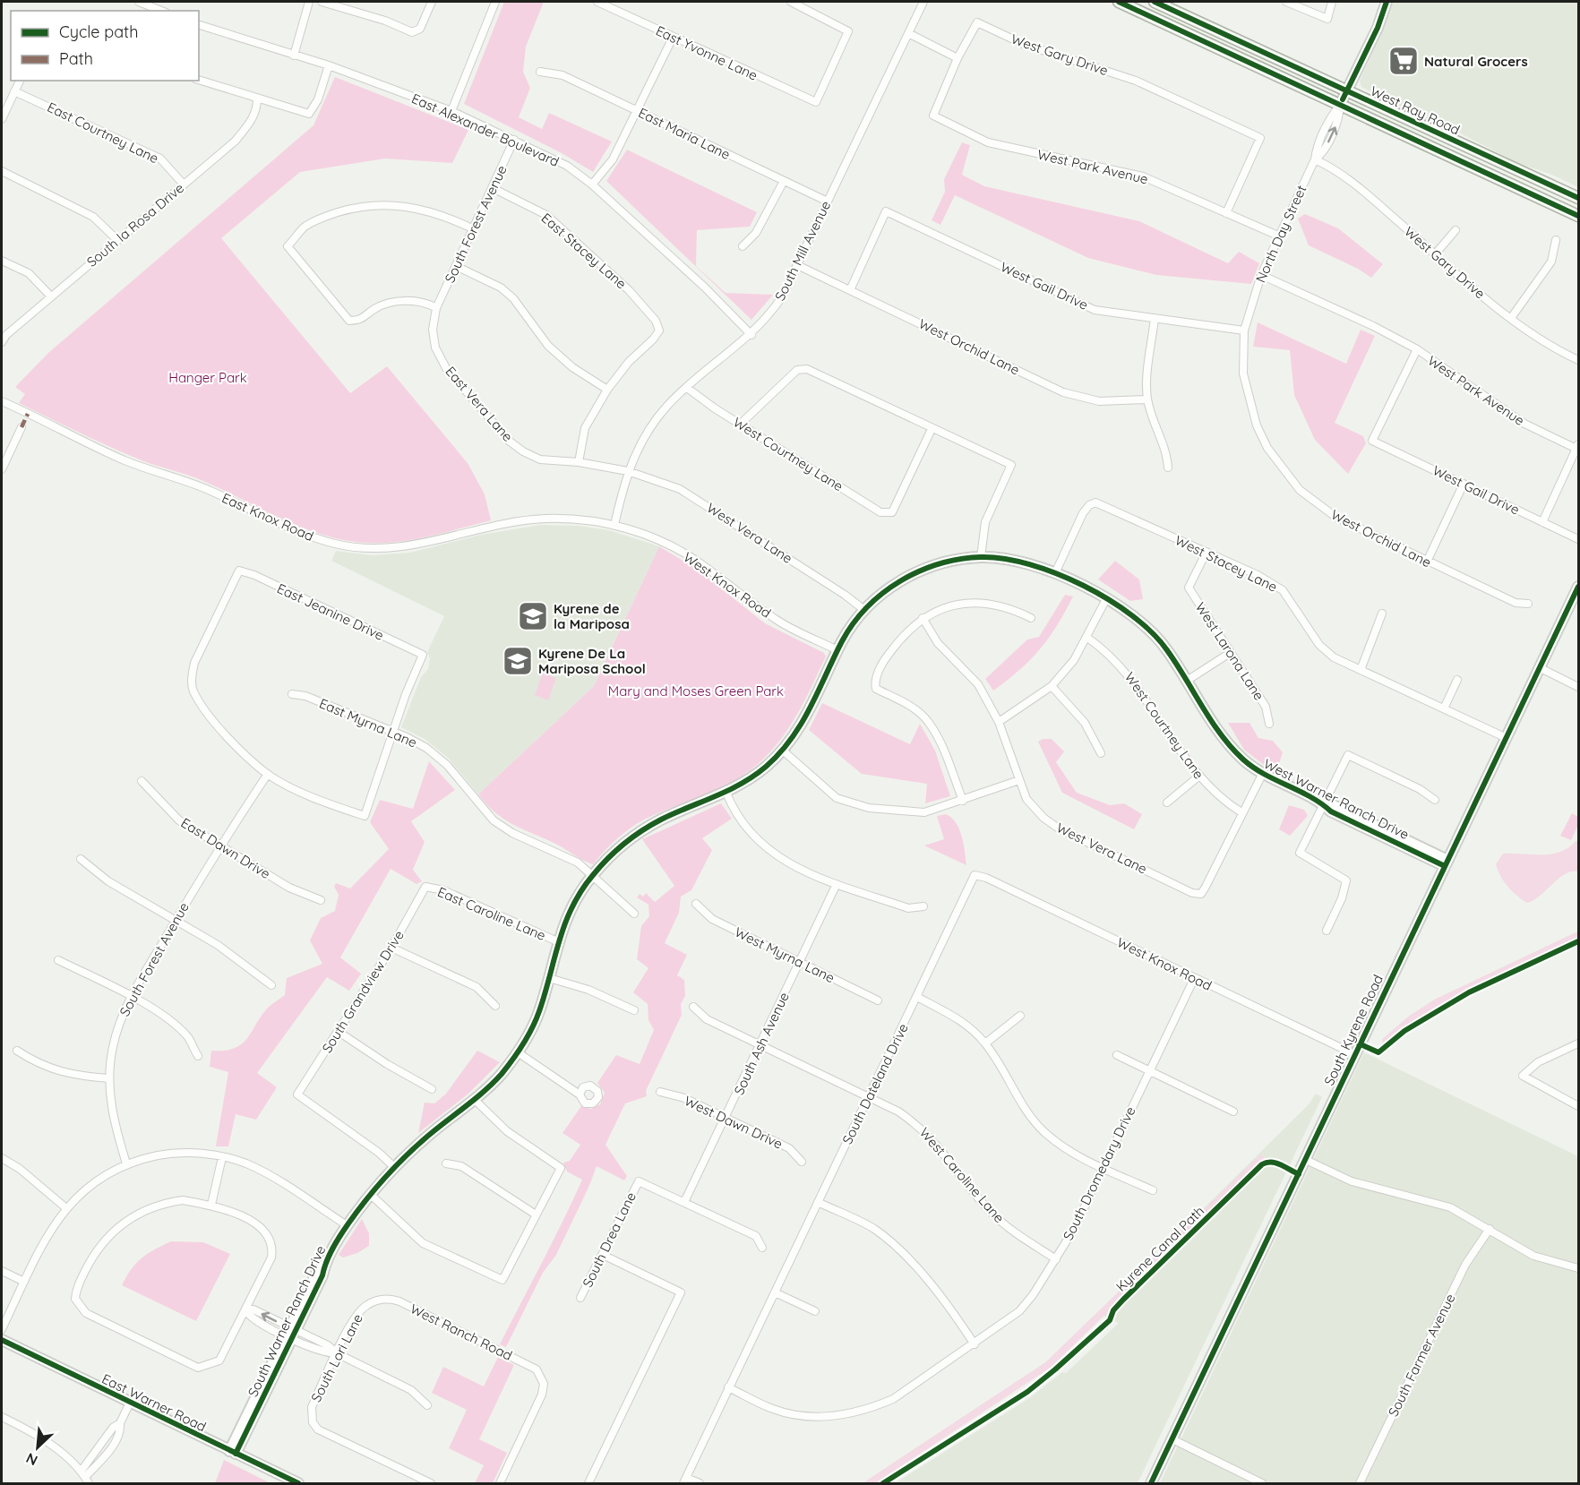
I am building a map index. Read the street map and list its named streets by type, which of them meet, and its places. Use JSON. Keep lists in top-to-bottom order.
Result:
{
  "streets": {
    "main road": ["West Ray Road"],
    "street": [
      "East Yvonne Lane",
      "West Gary Drive",
      "East Alexander Boulevard",
      "East Courtney Lane",
      "East Maria Lane",
      "West Park Avenue",
      "South Forest Avenue",
      "South la Rosa Drive",
      "North Day Street",
      "East Stacey Lane",
      "South Mill Avenue",
      "West Gail Drive",
      "West Orchid Lane",
      "East Vera Lane",
      "West Courtney Lane",
      "East Knox Road",
      "West Vera Lane",
      "West Stacey Lane",
      "West Knox Road",
      "East Jeanine Drive",
      "West Larona Lane",
      "East Myrna Lane",
      "West Warner Ranch Drive",
      "East Dawn Drive",
      "East Caroline Lane",
      "West Myrna Lane",
      "South Grandview Drive",
      "South Kyrene Road",
      "South Ash Avenue",
      "South Dateland Drive",
      "West Dawn Drive",
      "South Dromedary Drive",
      "West Caroline Lane",
      "South Drea Lane",
      "South Warner Ranch Drive",
      "West Ranch Road",
      "South Farmer Avenue",
      "South Lori Lane",
      "East Warner Road"
    ],
    "cycle path": ["Kyrene Canal Path"]
  },
  "crossings": [
    ["West Gary Drive", "West Park Avenue"],
    ["West Gary Drive", "North Day Street"],
    ["West Ray Road", "North Day Street"],
    ["East Alexander Boulevard", "South Forest Avenue"],
    ["East Alexander Boulevard", "South Mill Avenue"],
    ["East Courtney Lane", "South la Rosa Drive"],
    ["East Maria Lane", "South Mill Avenue"],
    ["West Park Avenue", "North Day Street"],
    ["West Park Avenue", "West Gail Drive"],
    ["South Forest Avenue", "East Stacey Lane"],
    ["South Forest Avenue", "East Vera Lane"],
    ["South Forest Avenue", "East Jeanine Drive"],
    ["South Forest Avenue", "East Dawn Drive"],
    ["North Day Street", "West Gail Drive"],
    ["North Day Street", "West Orchid Lane"],
    ["South Mill Avenue", "West Orchid Lane"],
    ["South Mill Avenue", "East Vera Lane"],
    ["South Mill Avenue", "West Courtney Lane"],
    ["South Mill Avenue", "East Knox Road"],
    ["South Mill Avenue", "West Vera Lane"],
    ["South Mill Avenue", "West Knox Road"],
    ["West Gail Drive", "West Orchid Lane"],
    ["East Vera Lane", "West Vera Lane"],
    ["West Courtney Lane", "West Vera Lane"],
    ["East Knox Road", "West Knox Road"],
    ["West Vera Lane", "South Warner Ranch Drive"],
    ["West Stacey Lane", "West Larona Lane"],
    ["West Stacey Lane", "West Warner Ranch Drive"],
    ["West Stacey Lane", "South Kyrene Road"],
    ["West Knox Road", "South Kyrene Road"],
    ["West Knox Road", "South Dateland Drive"],
    ["West Knox Road", "South Dromedary Drive"],
    ["West Knox Road", "South Warner Ranch Drive"],
    ["East Jeanine Drive", "East Myrna Lane"],
    ["East Myrna Lane", "South Warner Ranch Drive"],
    ["West Warner Ranch Drive", "South Kyrene Road"],
    ["West Warner Ranch Drive", "South Warner Ranch Drive"],
    ["East Caroline Lane", "South Grandview Drive"],
    ["East Caroline Lane", "South Warner Ranch Drive"],
    ["West Myrna Lane", "South Ash Avenue"],
    ["South Grandview Drive", "South Warner Ranch Drive"],
    ["South Ash Avenue", "West Dawn Drive"],
    ["South Ash Avenue", "West Caroline Lane"],
    ["South Ash Avenue", "South Drea Lane"],
    ["South Dateland Drive", "South Dromedary Drive"],
    ["South Dateland Drive", "West Caroline Lane"],
    ["South Dromedary Drive", "West Caroline Lane"],
    ["South Warner Ranch Drive", "East Warner Road"],
    ["West Ranch Road", "South Lori Lane"]
  ],
  "parks": ["Hanger Park", "Mary and Moses Green Park"],
  "places": {
    "supermarket": ["Natural Grocers"],
    "school or university": ["Kyrene de la Mariposa", "Kyrene De La Mariposa School"]
  },
  "legend": ["Cycle path", "Path"],
  "north": "bottom left"
}
